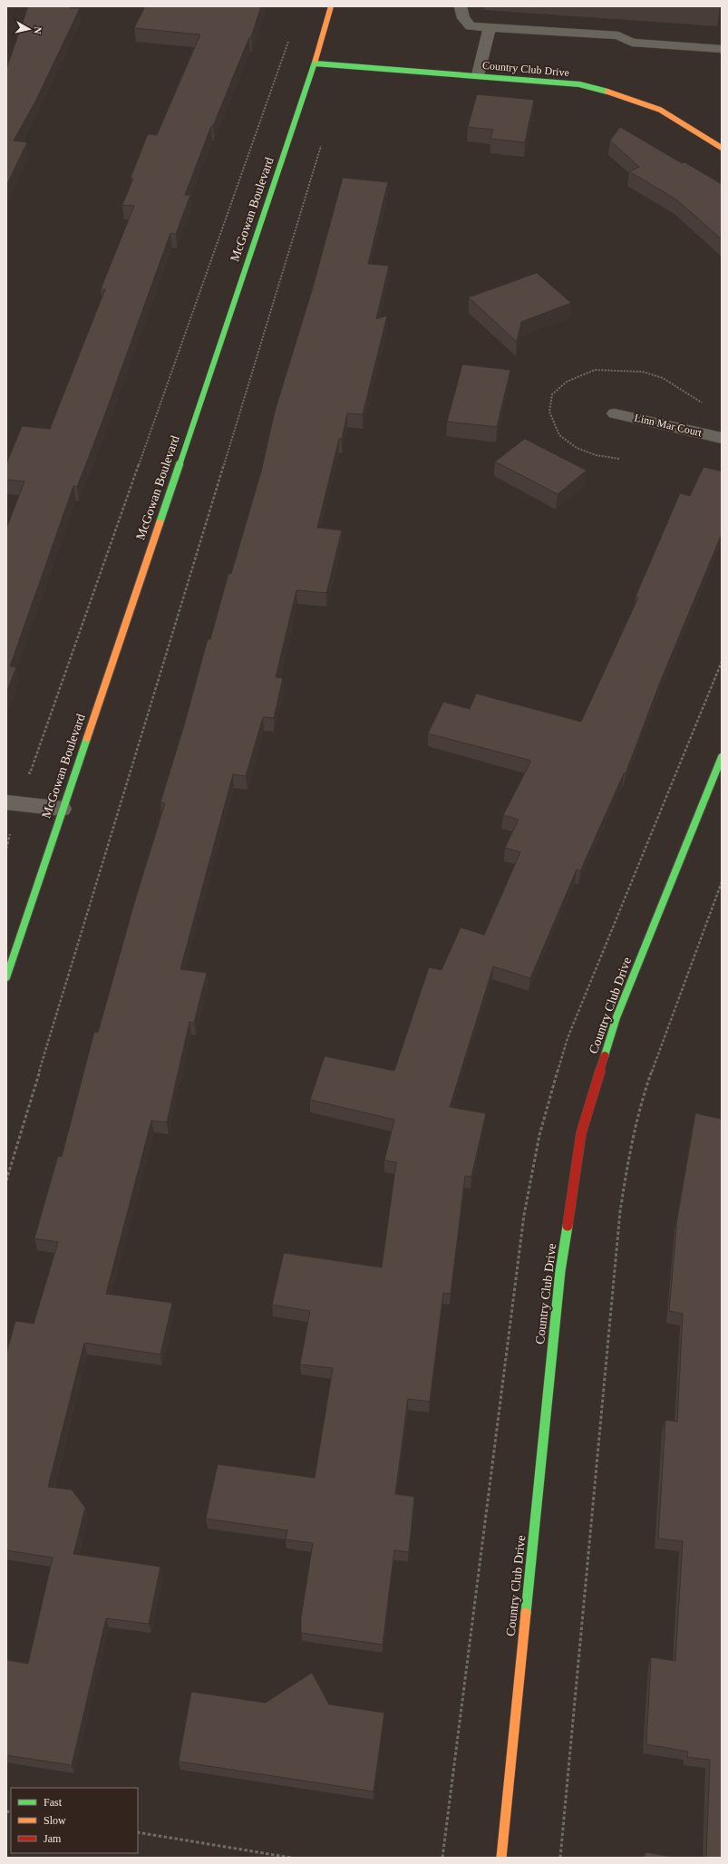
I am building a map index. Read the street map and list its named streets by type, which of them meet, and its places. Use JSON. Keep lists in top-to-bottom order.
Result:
{
  "streets": {
    "street": ["Country Club Drive", "McGowan Boulevard", "Linn Mar Court"]
  },
  "crossings": [
    ["Country Club Drive", "McGowan Boulevard"]
  ],
  "legend": ["Fast", "Slow", "Jam"],
  "north": "right"
}
